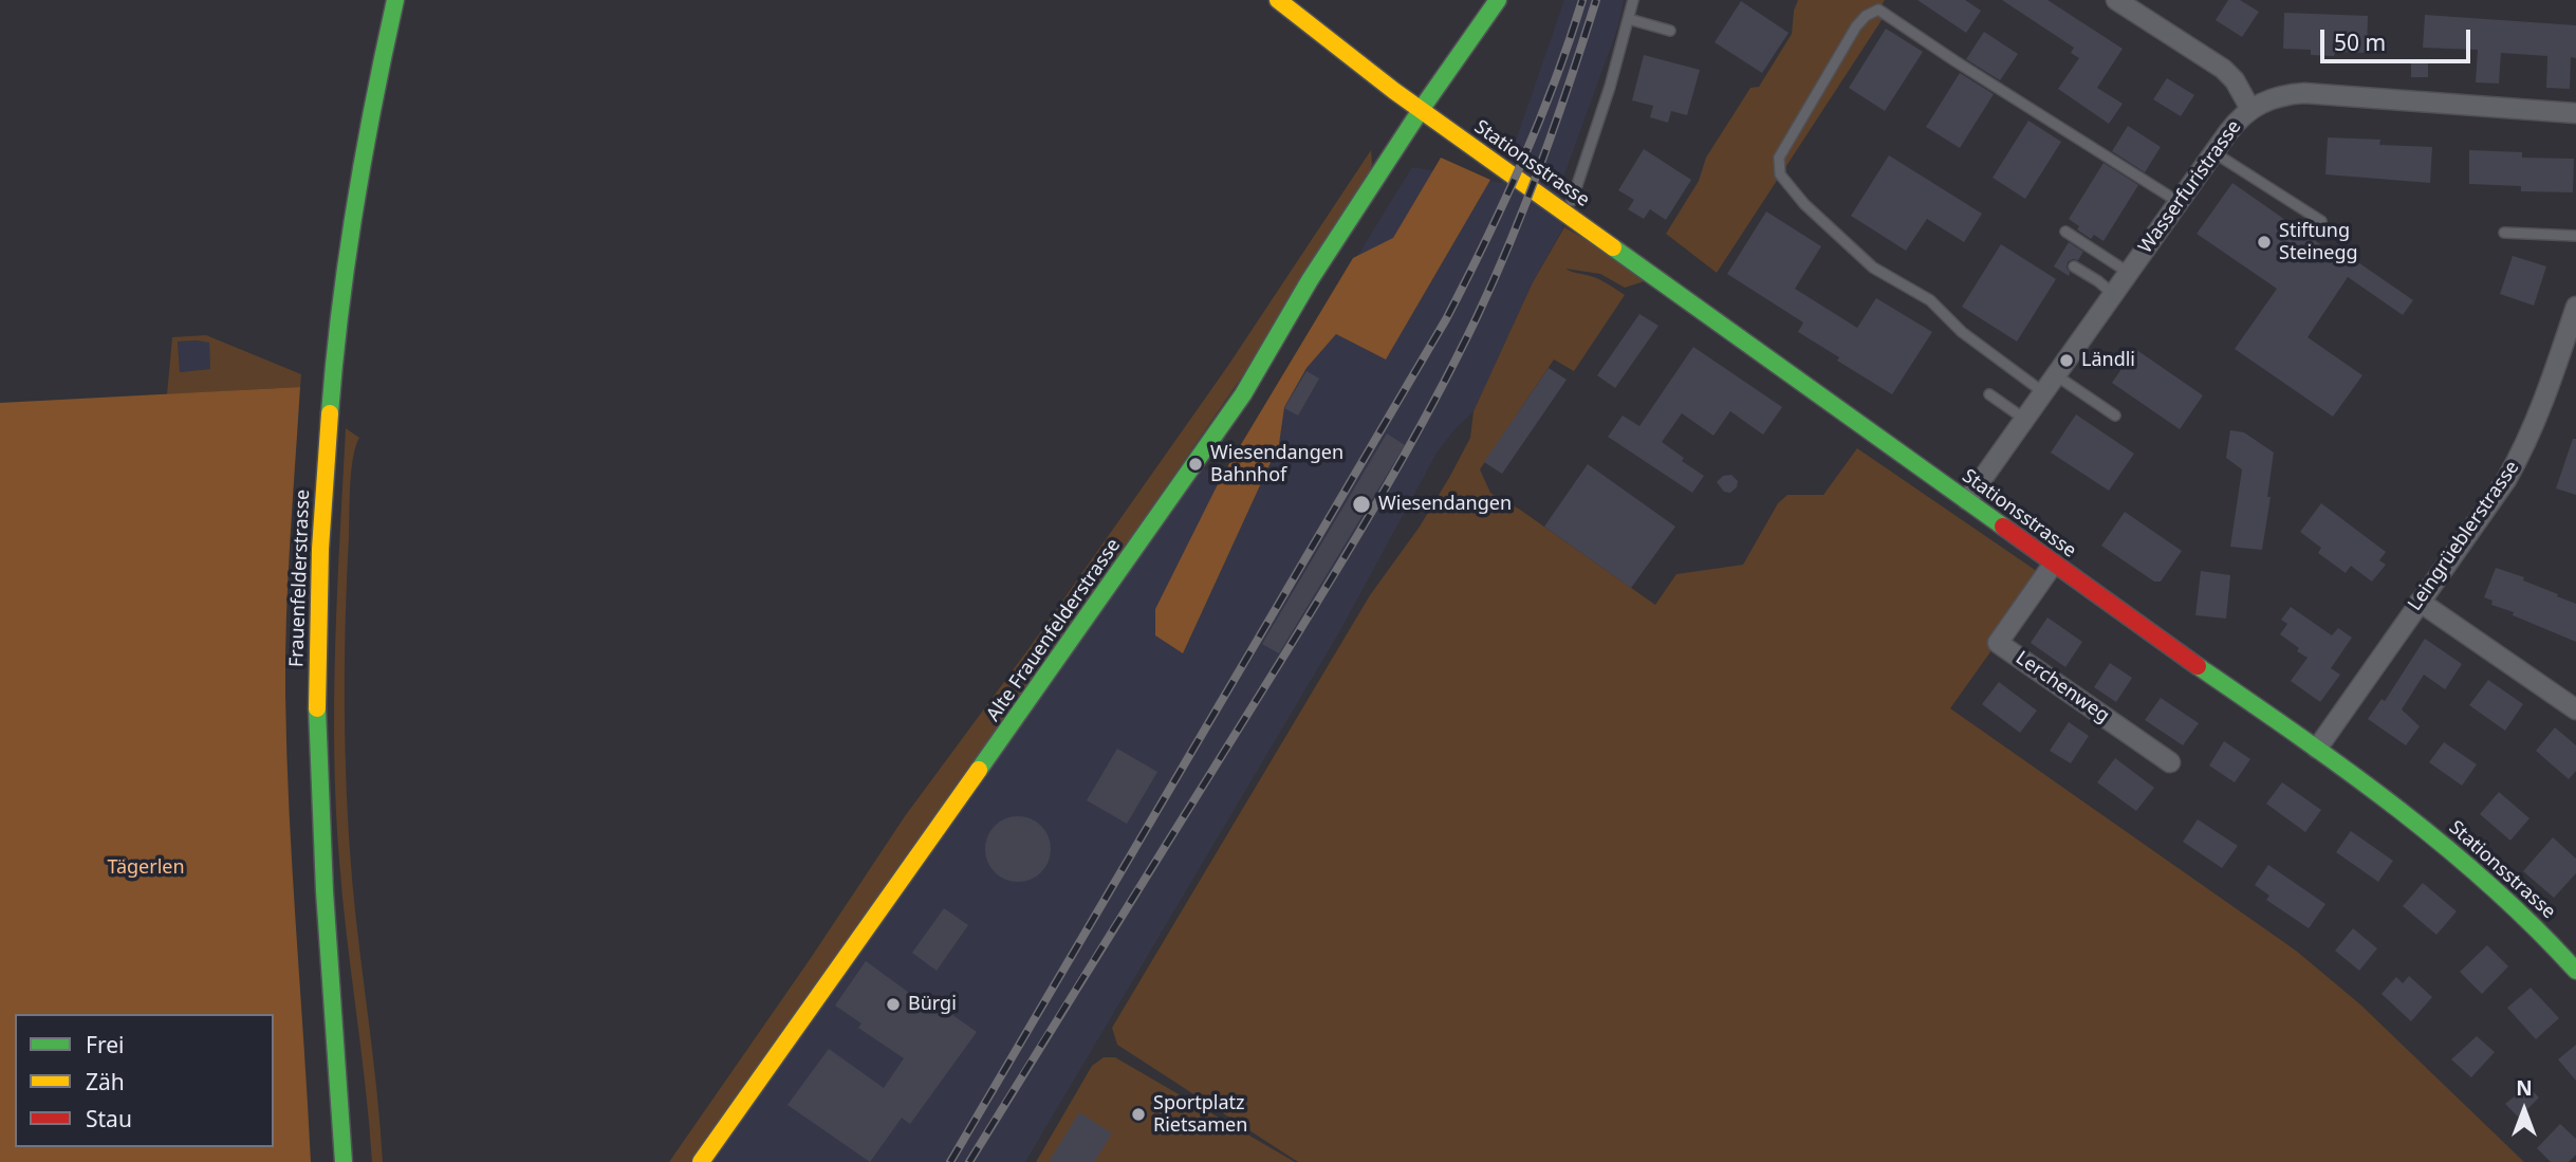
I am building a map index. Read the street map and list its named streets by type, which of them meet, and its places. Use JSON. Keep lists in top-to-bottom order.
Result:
{
  "streets": {
    "main road": ["Stationsstrasse", "Frauenfelderstrasse", "Alte Frauenfelderstrasse"],
    "street": ["Wasserfuristrasse", "Leingrüeblerstrasse", "Lerchenweg"]
  },
  "crossings": [
    ["Stationsstrasse", "Wasserfuristrasse"],
    ["Stationsstrasse", "Leingrüeblerstrasse"],
    ["Stationsstrasse", "Alte Frauenfelderstrasse"],
    ["Stationsstrasse", "Lerchenweg"]
  ],
  "parks": ["Tägerlen"],
  "places": [
    "Stiftung Steinegg",
    "Ländli",
    "Wiesendangen Bahnhof",
    "Wiesendangen",
    "Bürgi",
    "Sportplatz Rietsamen"
  ],
  "legend": ["Frei", "Zäh", "Stau"],
  "scale_bar": "50 m",
  "north": "top"
}
